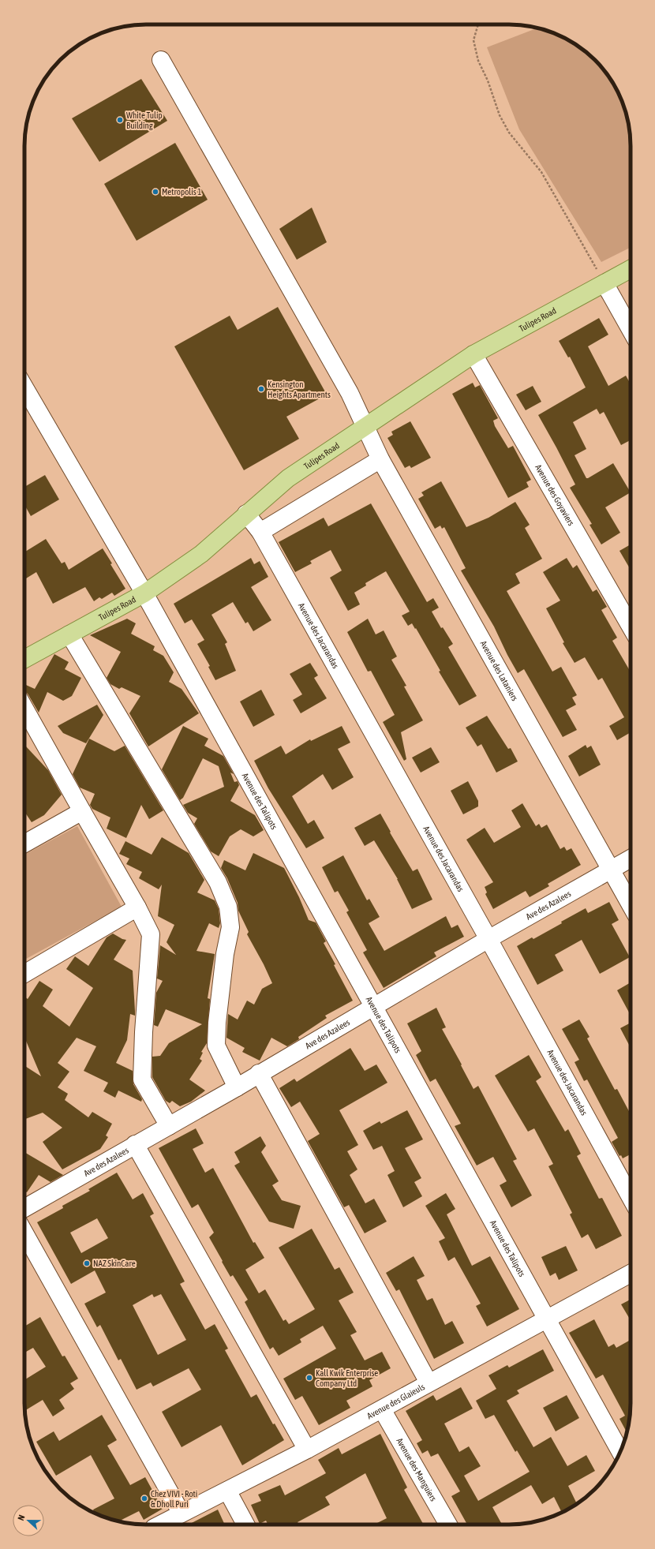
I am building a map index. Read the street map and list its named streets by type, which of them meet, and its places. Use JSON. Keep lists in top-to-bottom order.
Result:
{
  "streets": {
    "main road": ["Tulipes Road"],
    "street": [
      "Avenue des Goyaviers",
      "Avenue des Jacarandas",
      "Avenue des Lataniers",
      "Avenue des Talipots",
      "Ave des Azalees",
      "Avenue des Glaieuls",
      "Avenue des Manguiers"
    ]
  },
  "crossings": [
    ["Tulipes Road", "Avenue des Goyaviers"],
    ["Tulipes Road", "Avenue des Jacarandas"],
    ["Tulipes Road", "Avenue des Lataniers"],
    ["Tulipes Road", "Avenue des Talipots"],
    ["Avenue des Jacarandas", "Ave des Azalees"],
    ["Avenue des Lataniers", "Ave des Azalees"],
    ["Avenue des Talipots", "Ave des Azalees"],
    ["Avenue des Talipots", "Avenue des Glaieuls"],
    ["Avenue des Glaieuls", "Avenue des Manguiers"]
  ],
  "places": [
    "White Tulip Building",
    "Metropolis 1",
    "Kensington Heights Apartments",
    "NAZ SkinCare",
    "Kall Kwik Enterprise Company Ltd",
    "Chez VIVI - Roti & Dholl Puri"
  ],
  "north": "left"
}
